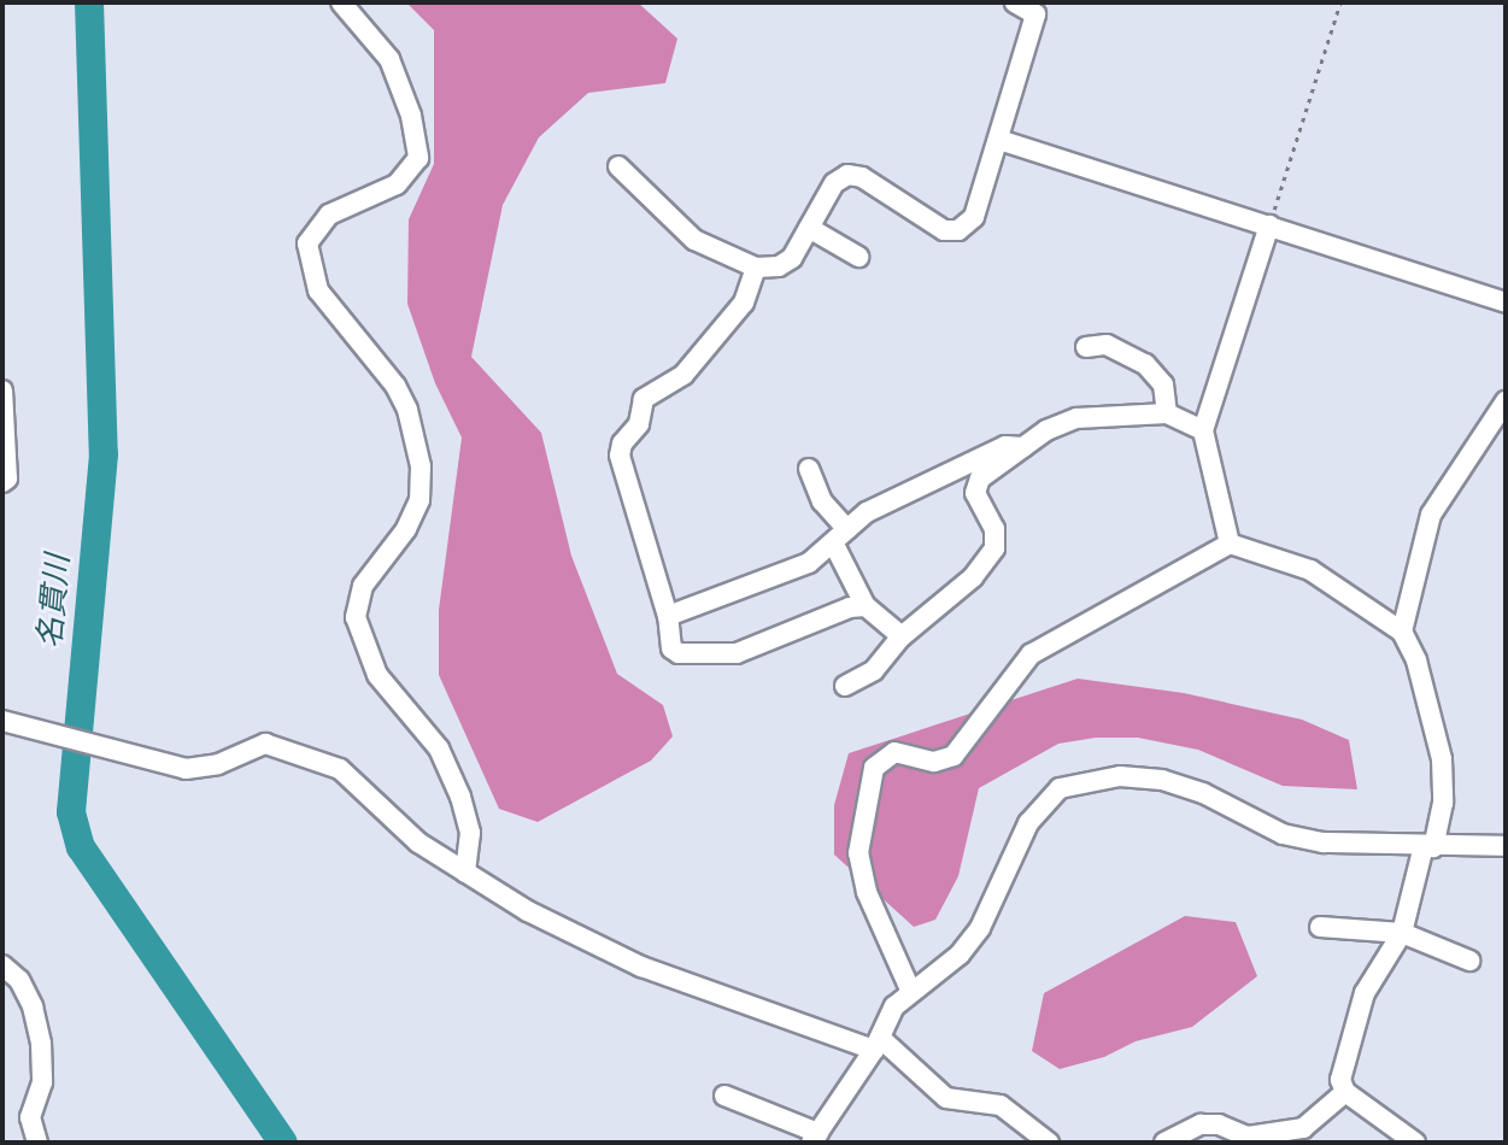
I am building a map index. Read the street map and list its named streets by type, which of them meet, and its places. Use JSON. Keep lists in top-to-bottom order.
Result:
{
  "water": ["名貫川"]
}
